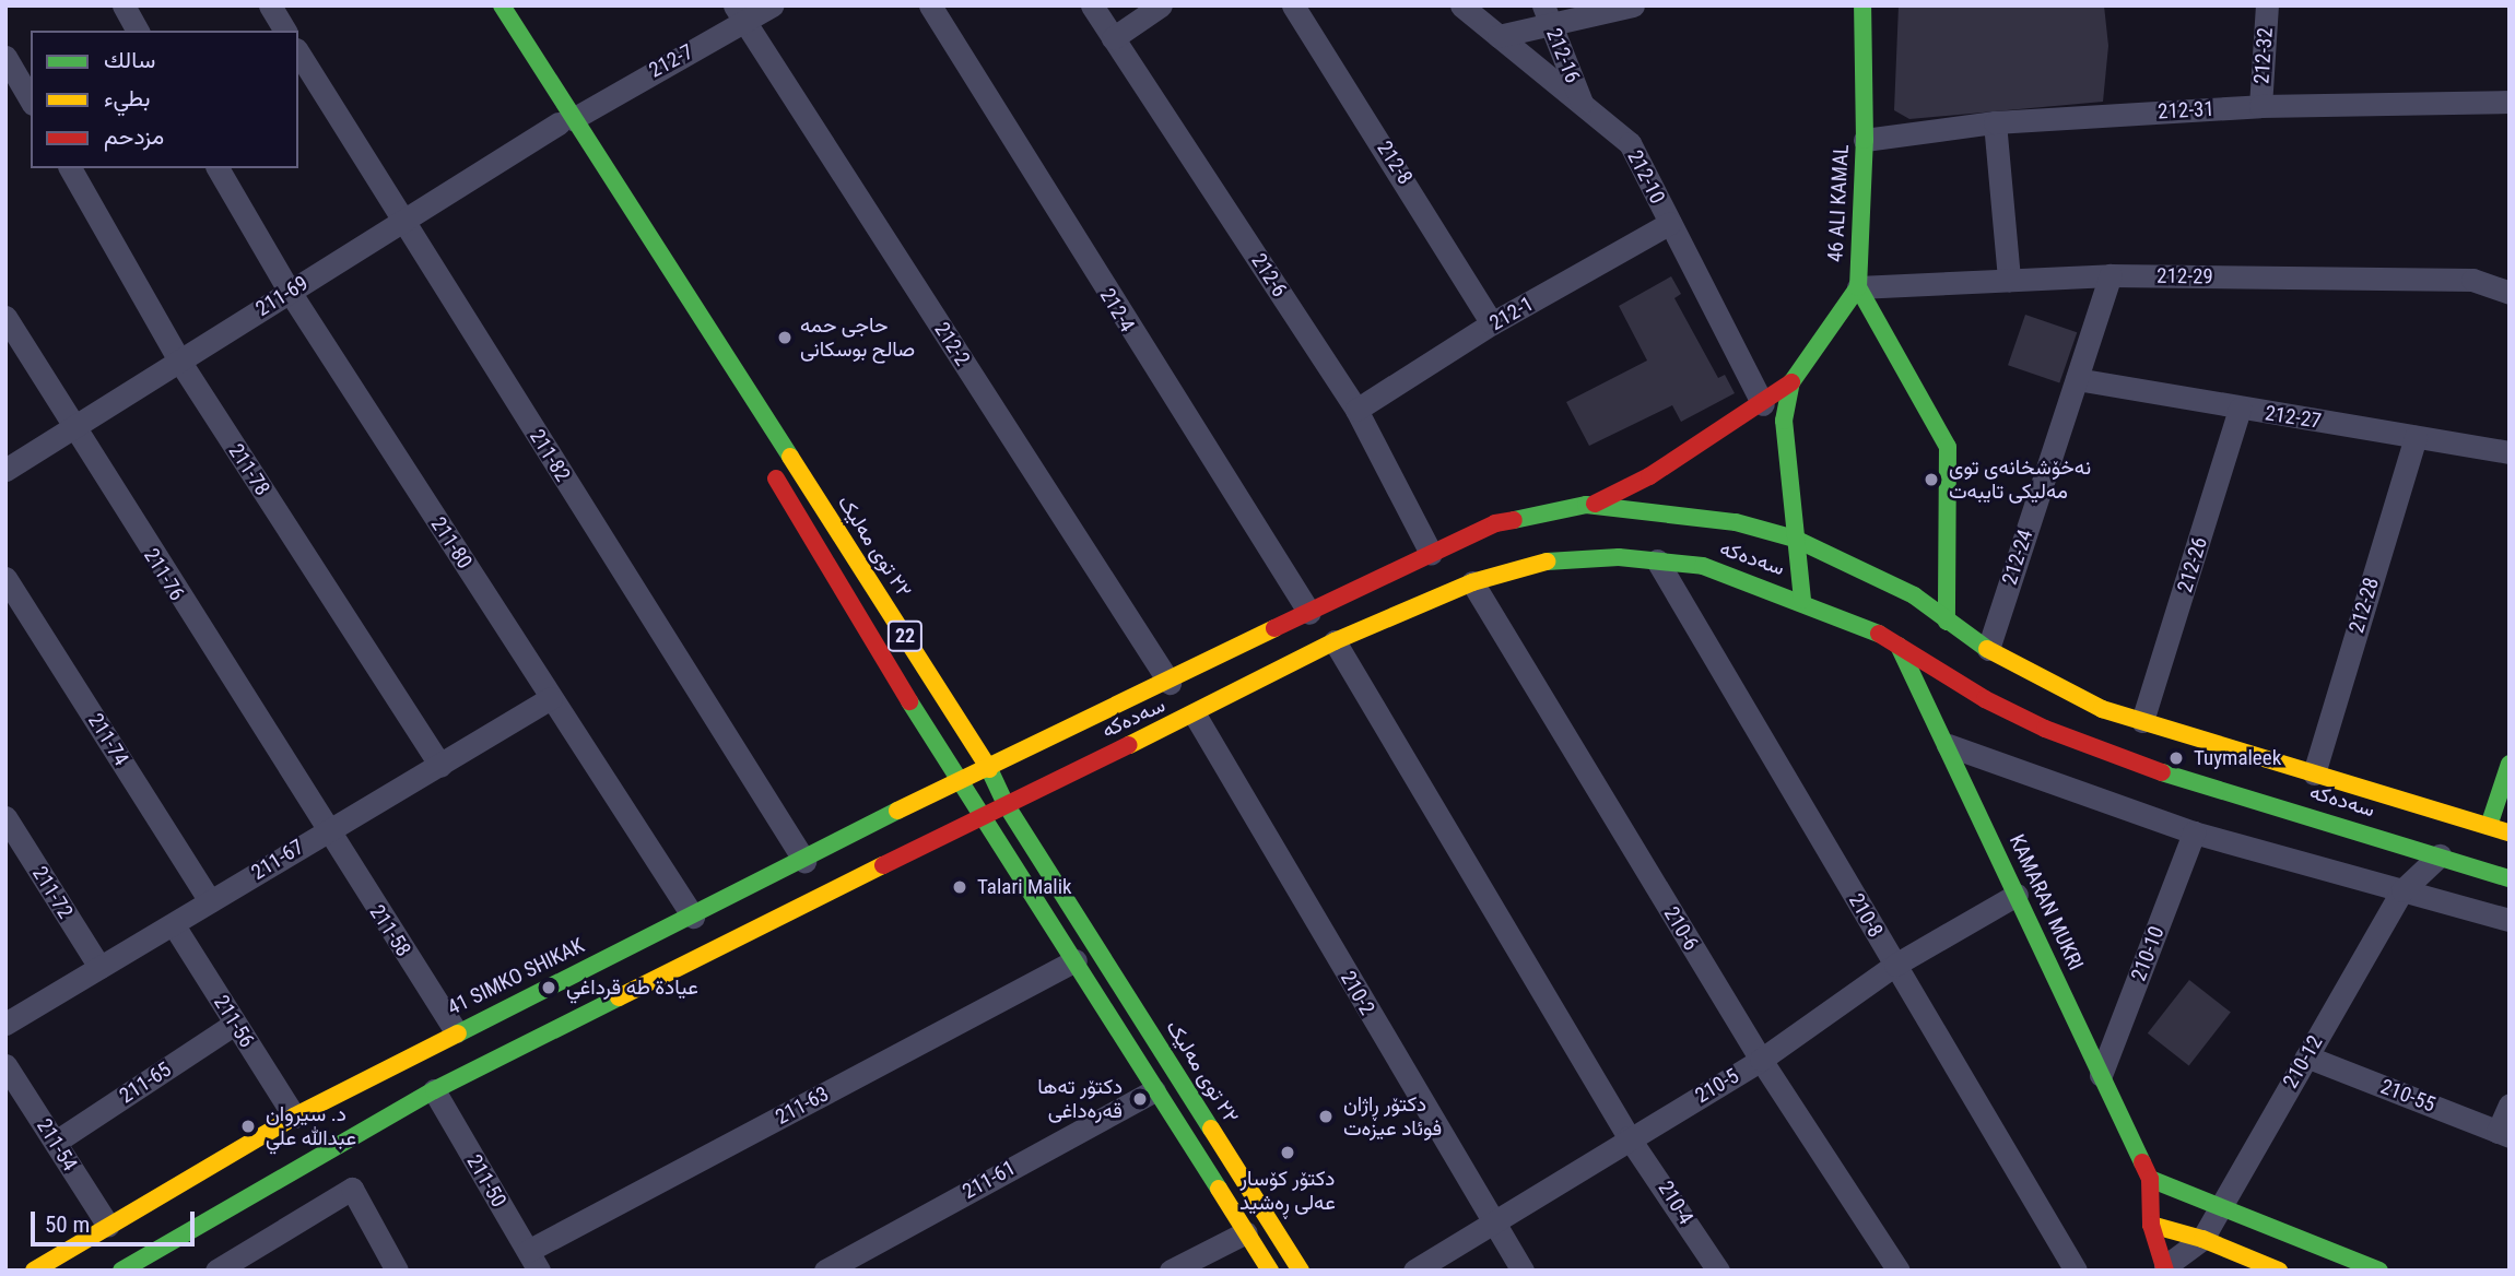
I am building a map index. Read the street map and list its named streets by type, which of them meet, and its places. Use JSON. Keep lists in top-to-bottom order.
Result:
{
  "streets": {
    "main road": [
      "46 ALI KAMAL",
      "٢٢ توی مەلیک",
      "سەدەکە",
      "22",
      "KAMARAN MUKRI",
      "41 SIMKO SHIKAK"
    ],
    "street": [
      "212-16",
      "212-32",
      "212-7",
      "212-31",
      "212-8",
      "212-10",
      "212-6",
      "212-29",
      "211-69",
      "212-4",
      "212-1",
      "212-2",
      "212-27",
      "211-82",
      "211-78",
      "211-80",
      "212-24",
      "212-26",
      "211-76",
      "212-28",
      "211-74",
      "211-67",
      "211-72",
      "210-8",
      "210-6",
      "211-58",
      "210-10",
      "210-2",
      "211-56",
      "210-12",
      "211-65",
      "210-5",
      "210-55",
      "211-63",
      "211-54",
      "211-61",
      "211-50",
      "210-4"
    ]
  },
  "crossings": [
    ["212-16", "212-10"],
    ["212-32", "212-31"],
    ["212-7", "211-69"],
    ["212-7", "212-2"],
    ["212-7", "٢٢ توی مەلیک"],
    ["212-31", "46 ALI KAMAL"],
    ["212-8", "212-1"],
    ["212-10", "46 ALI KAMAL"],
    ["212-10", "212-1"],
    ["46 ALI KAMAL", "212-29"],
    ["46 ALI KAMAL", "سەدەکە"],
    ["46 ALI KAMAL", "41 SIMKO SHIKAK"],
    ["212-6", "212-1"],
    ["212-6", "41 SIMKO SHIKAK"],
    ["212-29", "212-24"],
    ["211-69", "211-82"],
    ["211-69", "211-78"],
    ["211-69", "211-80"],
    ["211-69", "٢٢ توی مەلیک"],
    ["211-69", "211-76"],
    ["212-4", "41 SIMKO SHIKAK"],
    ["212-2", "41 SIMKO SHIKAK"],
    ["212-27", "212-24"],
    ["212-27", "212-26"],
    ["212-27", "212-28"],
    ["211-82", "41 SIMKO SHIKAK"],
    ["211-78", "211-67"],
    ["211-80", "211-67"],
    ["211-80", "41 SIMKO SHIKAK"],
    ["٢٢ توی مەلیک", "سەدەکە"],
    ["٢٢ توی مەلیک", "41 SIMKO SHIKAK"],
    ["212-24", "سەدەکە"],
    ["سەدەکە", "212-26"],
    ["سەدەکە", "212-28"],
    ["سەدەکە", "22"],
    ["سەدەکە", "KAMARAN MUKRI"],
    ["سەدەکە", "210-8"],
    ["سەدەکە", "210-6"],
    ["سەدەکە", "41 SIMKO SHIKAK"],
    ["سەدەکە", "210-2"],
    ["سەدەکە", "210-12"],
    ["سەدەکە", "210-4"],
    ["211-76", "211-67"],
    ["211-76", "211-58"],
    ["22", "41 SIMKO SHIKAK"],
    ["22", "211-63"],
    ["22", "211-61"],
    ["211-74", "211-67"],
    ["211-67", "211-72"],
    ["211-67", "211-58"],
    ["211-67", "211-56"],
    ["KAMARAN MUKRI", "210-10"],
    ["KAMARAN MUKRI", "210-12"],
    ["KAMARAN MUKRI", "210-5"],
    ["210-8", "210-5"],
    ["210-6", "210-5"],
    ["211-58", "41 SIMKO SHIKAK"],
    ["41 SIMKO SHIKAK", "211-56"],
    ["41 SIMKO SHIKAK", "211-54"],
    ["210-2", "210-5"],
    ["211-56", "211-65"],
    ["210-12", "210-55"],
    ["211-65", "211-54"],
    ["210-5", "210-4"],
    ["211-63", "211-50"]
  ],
  "places": [
    "حاجی حمه صالح بوسکانی",
    "نەخۆشخانەی توی مەلیكی تایبەت",
    "Tuymaleek",
    "Talari Malik",
    "عيادة طه قرداغي",
    "دکتۆر تەها قەرەداغی",
    "دکتۆر ڕاژان فوئاد عیزەت",
    "د. سيروان عبدالله علي",
    "دکتۆر کۆسار عەلی ڕەشید"
  ],
  "legend": ["سالك", "بطيء", "مزدحم"],
  "scale_bar": "50 m"
}
